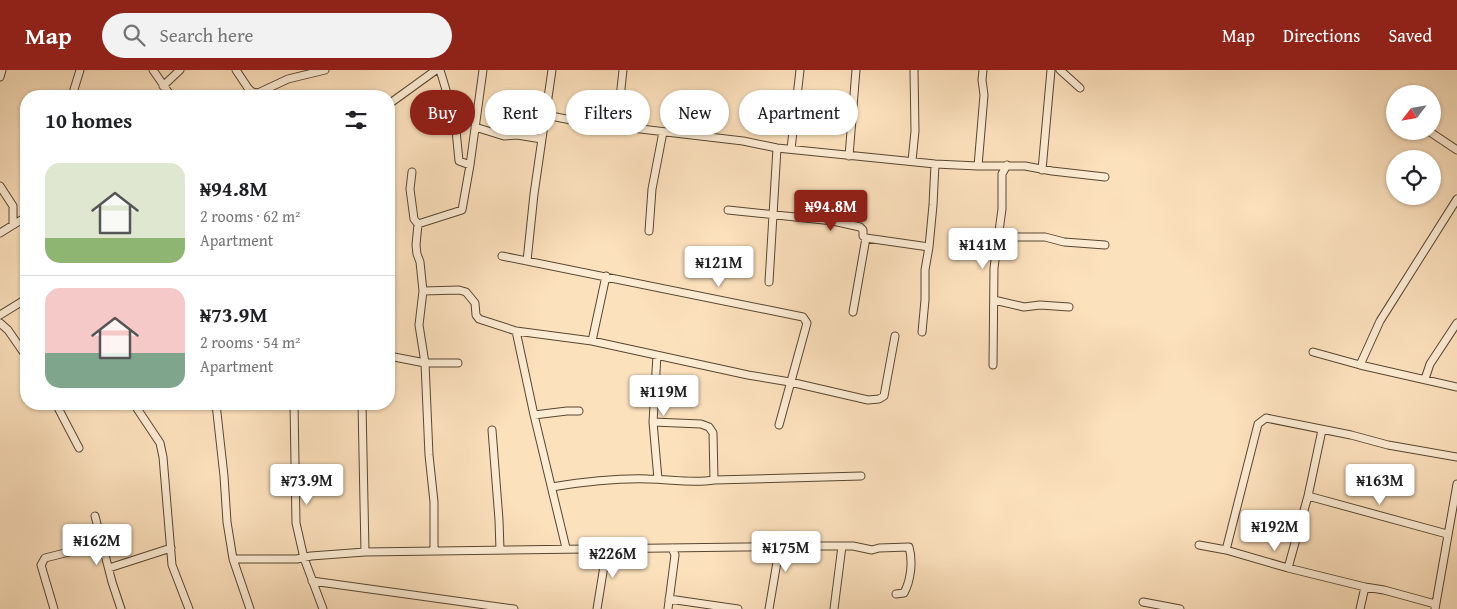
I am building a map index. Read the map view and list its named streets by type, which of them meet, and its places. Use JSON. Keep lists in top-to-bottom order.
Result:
{
  "north": "bottom left",
  "page": {
    "header": "Map",
    "search": "Search here",
    "nav": ["Map", "Directions", "Saved"],
    "chip": [
      "Buy",
      "Rent",
      "Filters",
      "New",
      "Apartment"
    ],
    "heading": "10 homes",
    "list": [
      {
        "name": "₦94.8M",
        "note": "2 rooms · 62 m² · Apartment"
      },
      {
        "name": "₦73.9M",
        "note": "2 rooms · 54 m² · Apartment"
      }
    ],
    "price": [
      "₦94.8M",
      "₦141M",
      "₦121M",
      "₦119M",
      "₦73.9M",
      "₦163M",
      "₦192M",
      "₦162M",
      "₦175M",
      "₦226M"
    ]
  }
}
